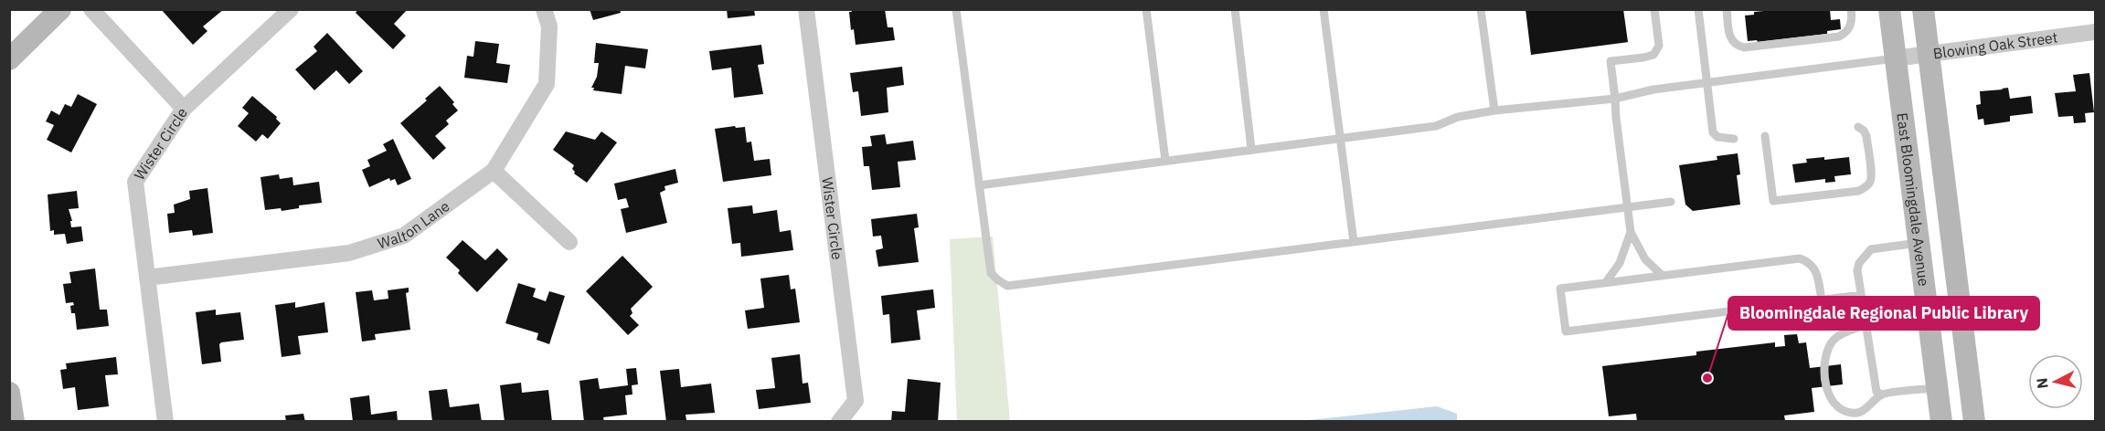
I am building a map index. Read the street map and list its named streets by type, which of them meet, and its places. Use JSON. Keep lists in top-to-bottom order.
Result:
{
  "streets": {
    "main road": ["East Bloomingdale Avenue"],
    "street": ["Blowing Oak Street", "Wister Circle", "Walton Lane"]
  },
  "crossings": [
    ["Blowing Oak Street", "East Bloomingdale Avenue"],
    ["Wister Circle", "Walton Lane"]
  ],
  "places": ["Bloomingdale Regional Public Library"],
  "north": "left"
}
